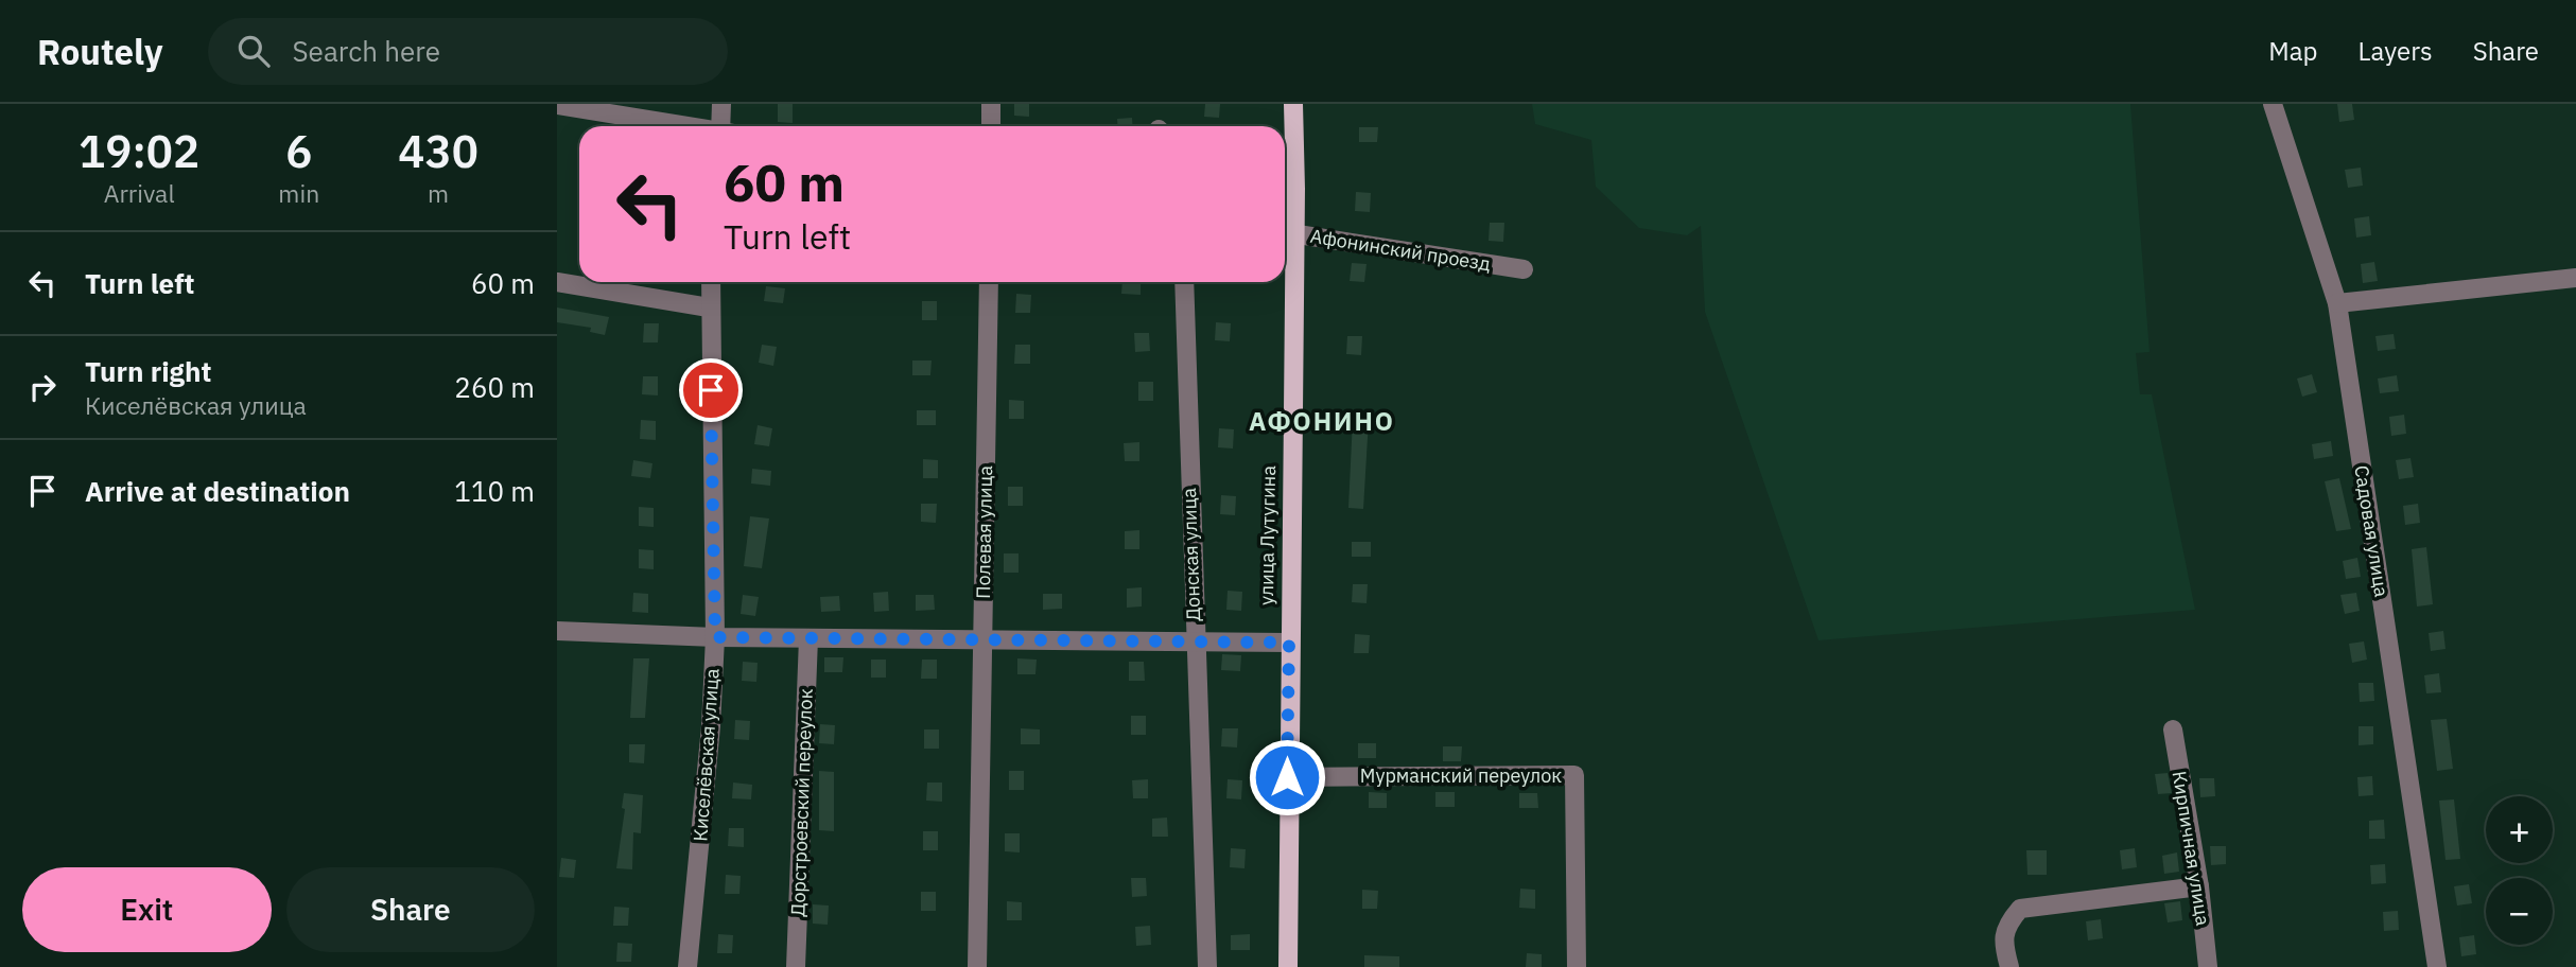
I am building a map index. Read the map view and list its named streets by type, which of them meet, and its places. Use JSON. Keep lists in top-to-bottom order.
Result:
{
  "streets": {
    "main road": ["улица Лутугина"],
    "street": [
      "Афонинский проезд",
      "Садовая улица",
      "Полевая улица",
      "Донская улица",
      "Киселёвская улица",
      "Мурманский переулок",
      "Дорстроевский переулок",
      "Кирпичная улица"
    ]
  },
  "crossings": [
    ["Афонинский проезд", "улица Лутугина"],
    ["улица Лутугина", "Мурманский переулок"]
  ],
  "districts": ["АФОНИНО"],
  "page": {
    "header": "Routely",
    "search": "Search here",
    "nav": ["Map", "Layers", "Share"],
    "eta": [
      "19:02",
      "Arrival",
      "6",
      "min",
      "430",
      "m"
    ],
    "turn": ["60 m", "Turn left"],
    "list": [
      {
        "name": "Turn left",
        "value": "60 m"
      },
      {
        "name": "Turn right",
        "note": "Киселёвская улица",
        "value": "260 m"
      },
      {
        "name": "Arrive at destination",
        "value": "110 m"
      }
    ],
    "map_buttons": ["+", "−"],
    "buttons": ["Exit", "Share"]
  }
}
